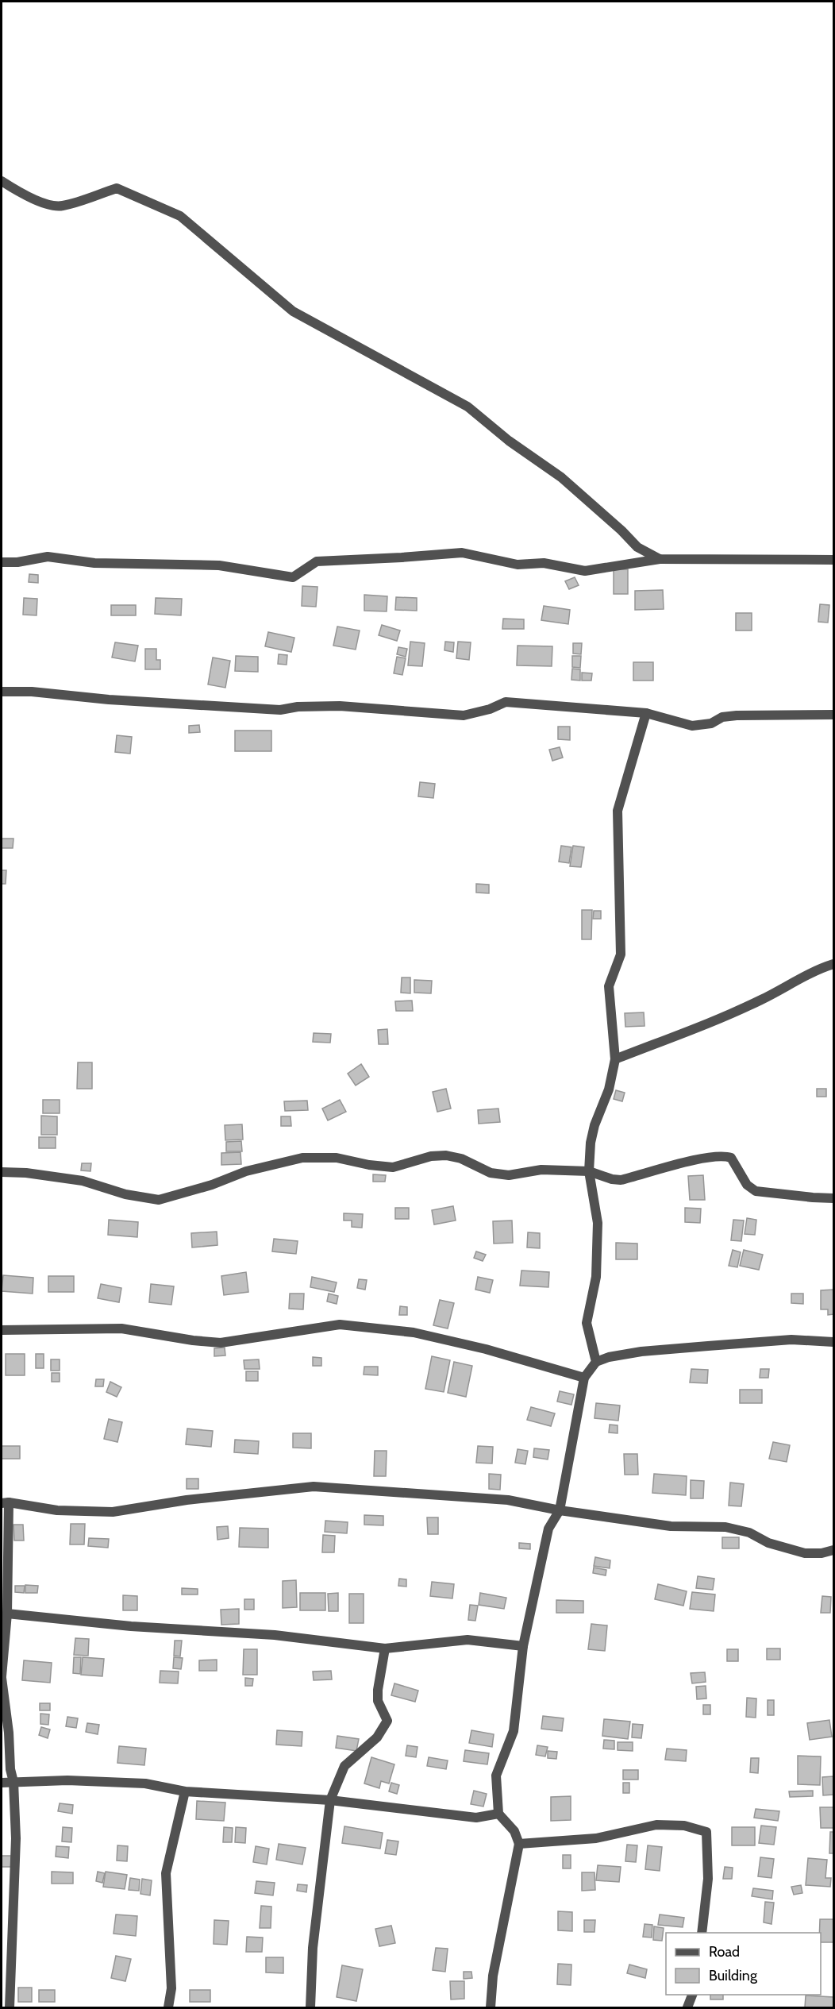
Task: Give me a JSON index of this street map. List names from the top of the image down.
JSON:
{
  "legend": ["Road", "Building"]
}
